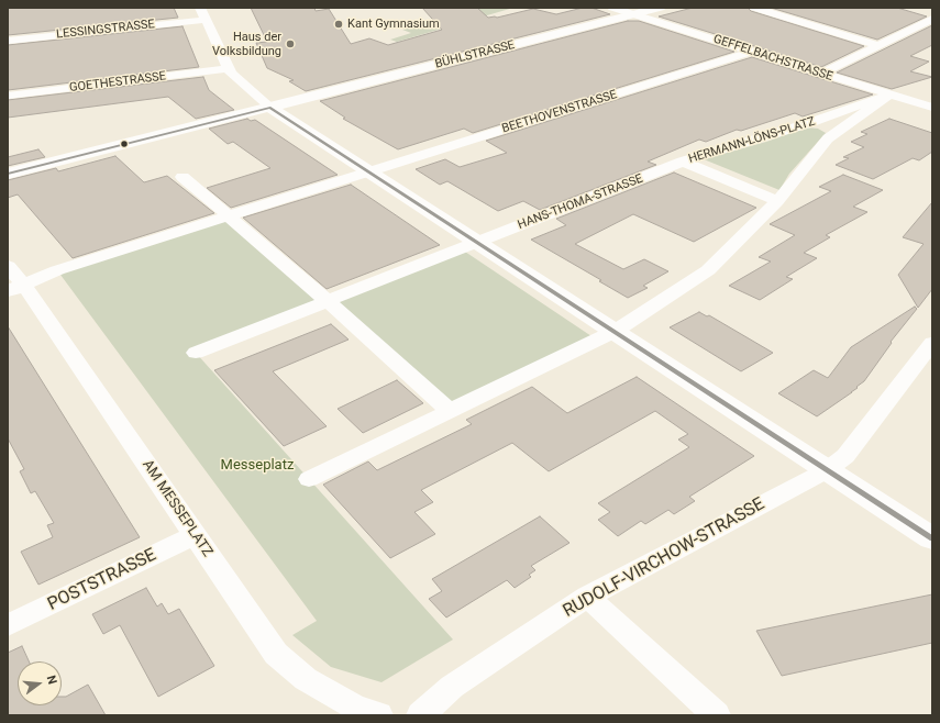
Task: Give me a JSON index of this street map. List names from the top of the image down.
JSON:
{
  "streets": {
    "street": [
      "LESSINGSTRASSE",
      "BÜHLSTRASSE",
      "GEFFELBACHSTRASSE",
      "GOETHESTRASSE",
      "BEETHOVENSTRASSE",
      "HERMANN-LÖNS-PLATZ",
      "HANS-THOMA-STRASSE",
      "AM MESSEPLATZ",
      "RUDOLF-VIRCHOW-STRASSE",
      "POSTSTRASSE"
    ]
  },
  "crossings": [
    ["BÜHLSTRASSE", "GEFFELBACHSTRASSE"],
    ["GEFFELBACHSTRASSE", "BEETHOVENSTRASSE"],
    ["GEFFELBACHSTRASSE", "HERMANN-LÖNS-PLATZ"],
    ["BEETHOVENSTRASSE", "AM MESSEPLATZ"],
    ["HERMANN-LÖNS-PLATZ", "HANS-THOMA-STRASSE"],
    ["AM MESSEPLATZ", "POSTSTRASSE"]
  ],
  "parks": ["Messeplatz"],
  "places": ["Kant Gymnasium", "Haus der Volksbildung"],
  "north": "right"
}
